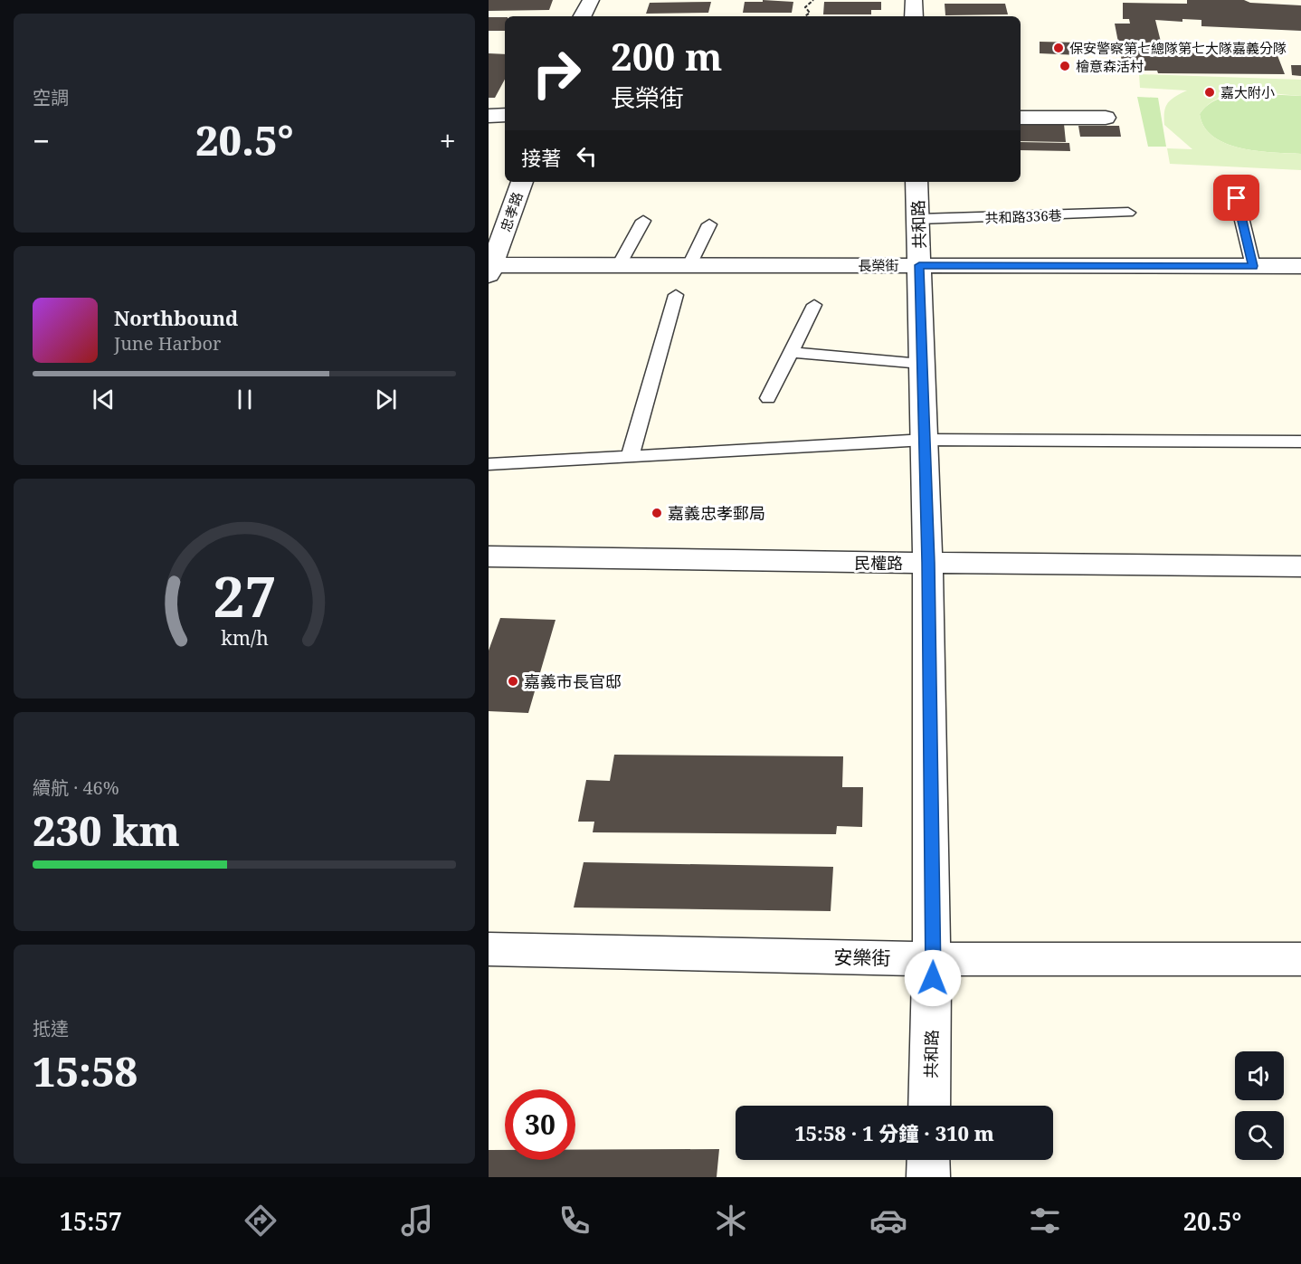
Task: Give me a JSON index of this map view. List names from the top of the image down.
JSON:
{
  "streets": {
    "street": [
      "忠孝路",
      "共和路",
      "長榮街",
      "民權路",
      "安樂街"
    ],
    "lane": ["共和路336巷"]
  },
  "crossings": [
    ["忠孝路", "長榮街"],
    ["共和路336巷", "共和路"],
    ["共和路", "長榮街"],
    ["共和路", "民權路"],
    ["共和路", "安樂街"]
  ],
  "places": [
    "保安警察第七總隊第七大隊嘉義分隊",
    "檜意森活村",
    "嘉大附小",
    "嘉義忠孝郵局",
    "嘉義市長官邸"
  ],
  "page": {
    "tile": [
      "空調",
      ["續航 · 46%", "230 km"],
      ["抵達", "15:58"]
    ],
    "turn": ["200 m", "長榮街"],
    "heat": ["−", "20.5°", "+"],
    "then": "接著",
    "song": ["Northbound", "June Harbor"],
    "limit": "30",
    "trip": "15:58 · 1 分鐘 · 310 m",
    "tabs": ["15:57", "20.5°"],
    "gauge": ["27", "km/h"]
  }
}
